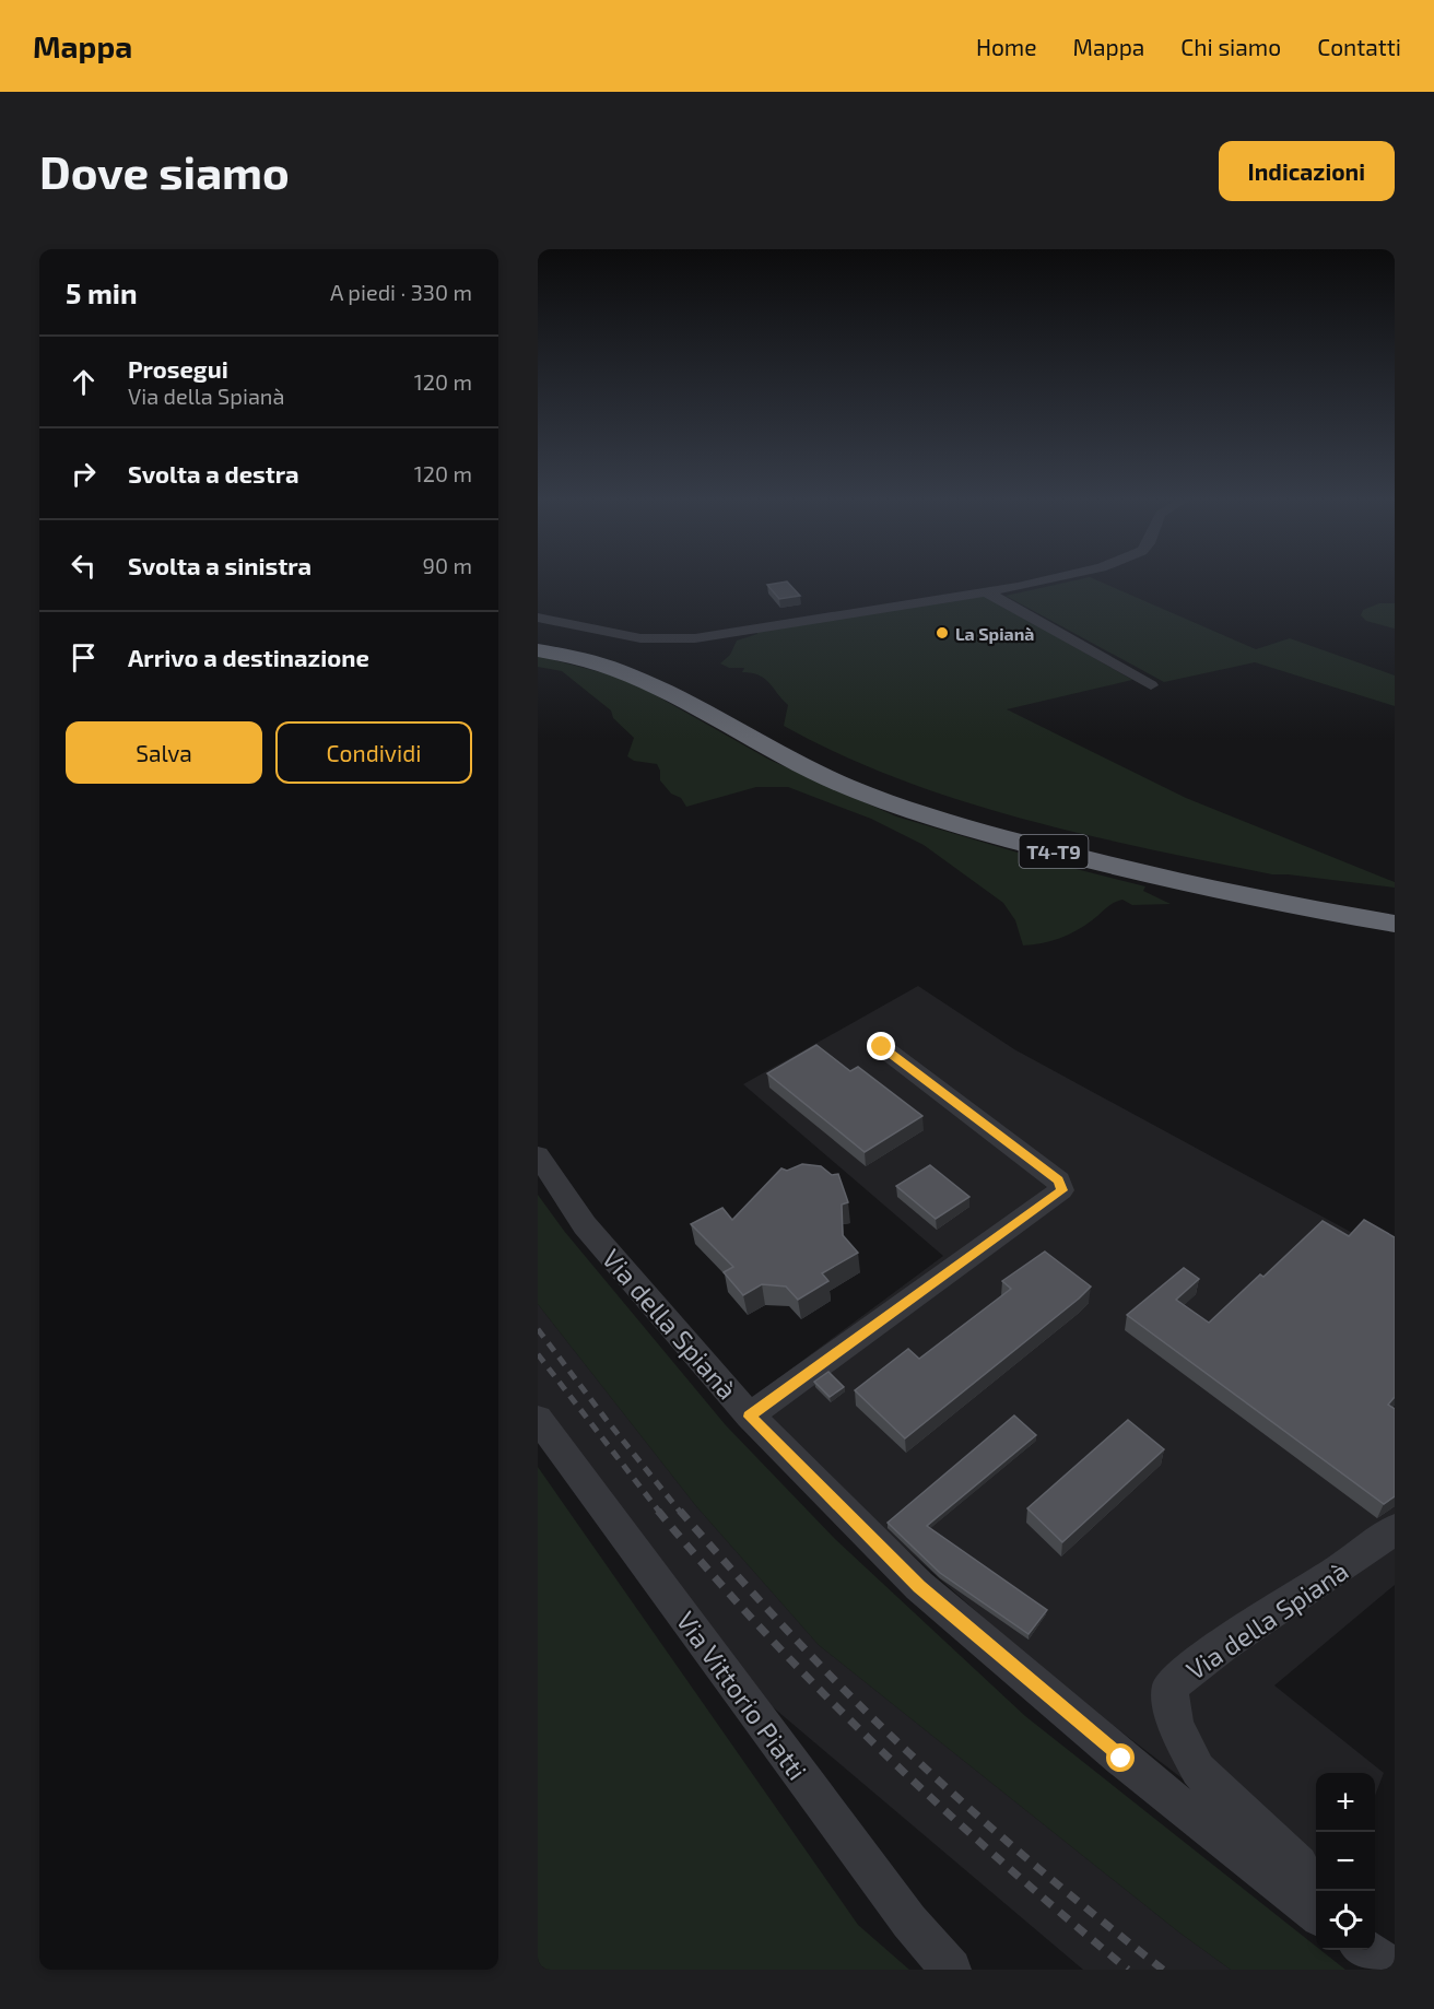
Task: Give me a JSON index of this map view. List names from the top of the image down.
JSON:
{
  "streets": {
    "highway": ["T4-T9"],
    "street": ["Via della Spianà", "Via Vittorio Piatti"]
  },
  "places": ["La Spianà"],
  "page": {
    "header": "Mappa",
    "nav": [
      "Home",
      "Mappa",
      "Chi siamo",
      "Contatti"
    ],
    "buttons": [
      "Indicazioni",
      ["Salva", "Condividi"]
    ],
    "title": "Dove siamo",
    "heading": ["5 min", "A piedi · 330 m"],
    "list": [
      ["Prosegui", "Via della Spianà", "120 m"],
      ["Svolta a destra", "120 m"],
      ["Svolta a sinistra", "90 m"],
      "Arrivo a destinazione"
    ],
    "map_buttons": ["+", "−"]
  }
}
